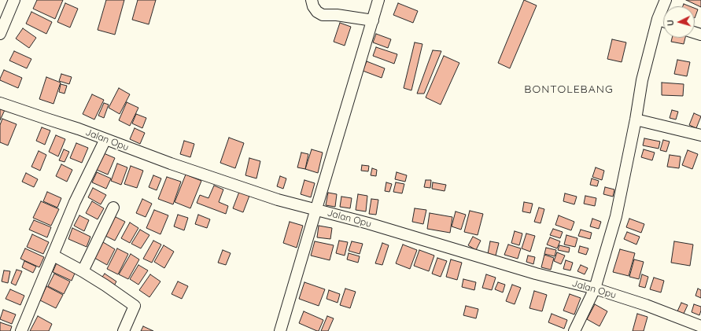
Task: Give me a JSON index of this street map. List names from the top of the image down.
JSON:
{
  "streets": {
    "street": ["Jalan Opu"]
  },
  "districts": ["BONTOLEBANG"],
  "north": "left"
}
